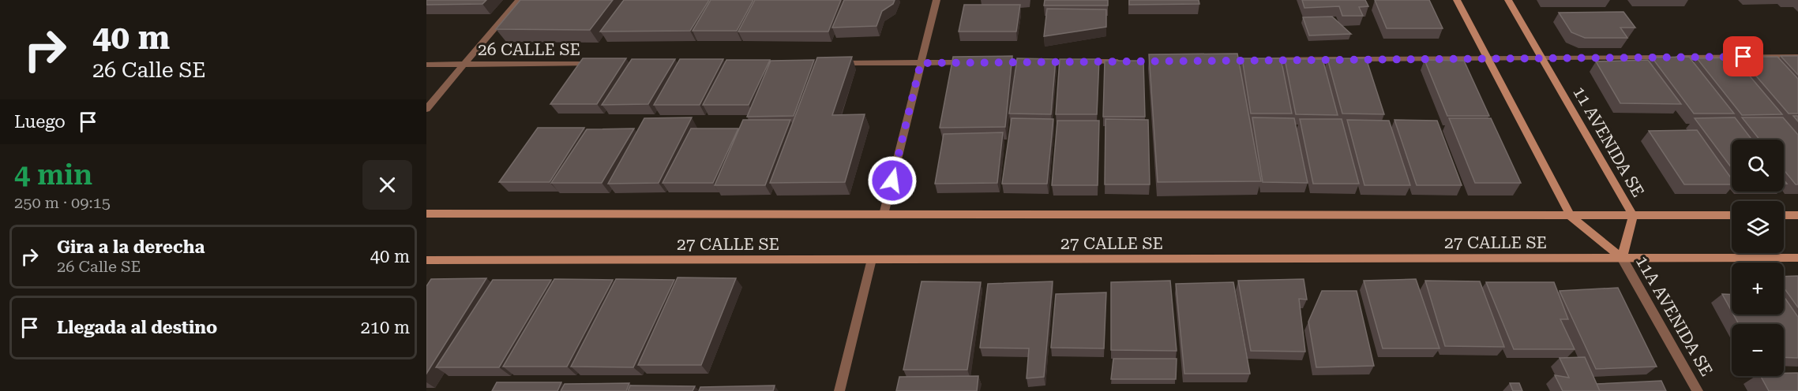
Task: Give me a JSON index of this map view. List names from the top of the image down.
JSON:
{
  "streets": {
    "main road": ["11 AVENIDA SE", "27 CALLE SE"],
    "street": ["26 CALLE SE", "11A AVENIDA SE"]
  },
  "crossings": [
    ["11 AVENIDA SE", "27 CALLE SE"],
    ["11 AVENIDA SE", "11A AVENIDA SE"],
    ["27 CALLE SE", "11A AVENIDA SE"]
  ],
  "page": {
    "turn": ["40 m", "26 Calle SE"],
    "then": "Luego",
    "map_buttons": ["+", "−"],
    "heading": ["4 min", "250 m · 09:15"],
    "list": [
      {
        "name": "Gira a la derecha",
        "note": "26 Calle SE",
        "value": "40 m"
      },
      {
        "name": "Llegada al destino",
        "value": "210 m"
      }
    ]
  }
}
